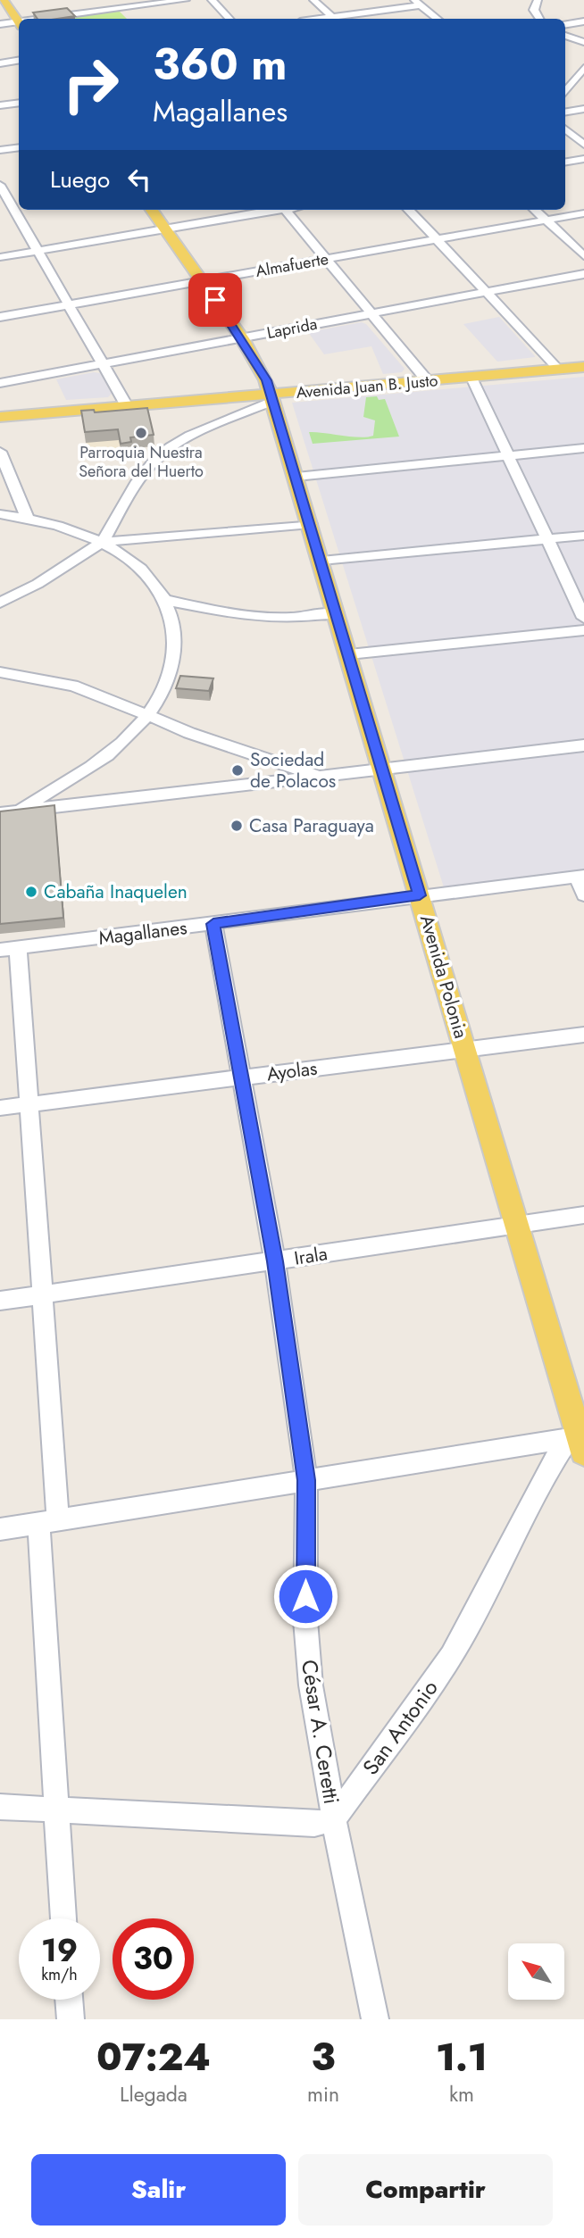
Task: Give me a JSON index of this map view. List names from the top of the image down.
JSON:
{
  "streets": {
    "main road": ["Avenida Juan B. Justo", "Avenida Polonia"],
    "street": [
      "Almafuerte",
      "Laprida",
      "Magallanes",
      "Ayolas",
      "Irala",
      "San Antonio",
      "César A. Ceretti"
    ]
  },
  "crossings": [
    ["Almafuerte", "Avenida Polonia"],
    ["Laprida", "Avenida Polonia"],
    ["Avenida Juan B. Justo", "Avenida Polonia"],
    ["Magallanes", "Avenida Polonia"],
    ["Magallanes", "César A. Ceretti"],
    ["Avenida Polonia", "Ayolas"],
    ["Avenida Polonia", "Irala"],
    ["Avenida Polonia", "San Antonio"],
    ["Ayolas", "César A. Ceretti"],
    ["Irala", "César A. Ceretti"],
    ["San Antonio", "César A. Ceretti"]
  ],
  "places": [
    "Parroquia Nuestra Señora del Huerto",
    "Sociedad de Polacos",
    "Casa Paraguaya",
    "Cabaña Inaquelen"
  ],
  "north": "top left",
  "page": {
    "turn": ["360 m", "Magallanes"],
    "then": "Luego",
    "speed": "19 km/h",
    "limit": "30",
    "eta": [
      "07:24",
      "Llegada",
      "3",
      "min",
      "1.1",
      "km"
    ],
    "buttons": ["Salir", "Compartir"]
  }
}
